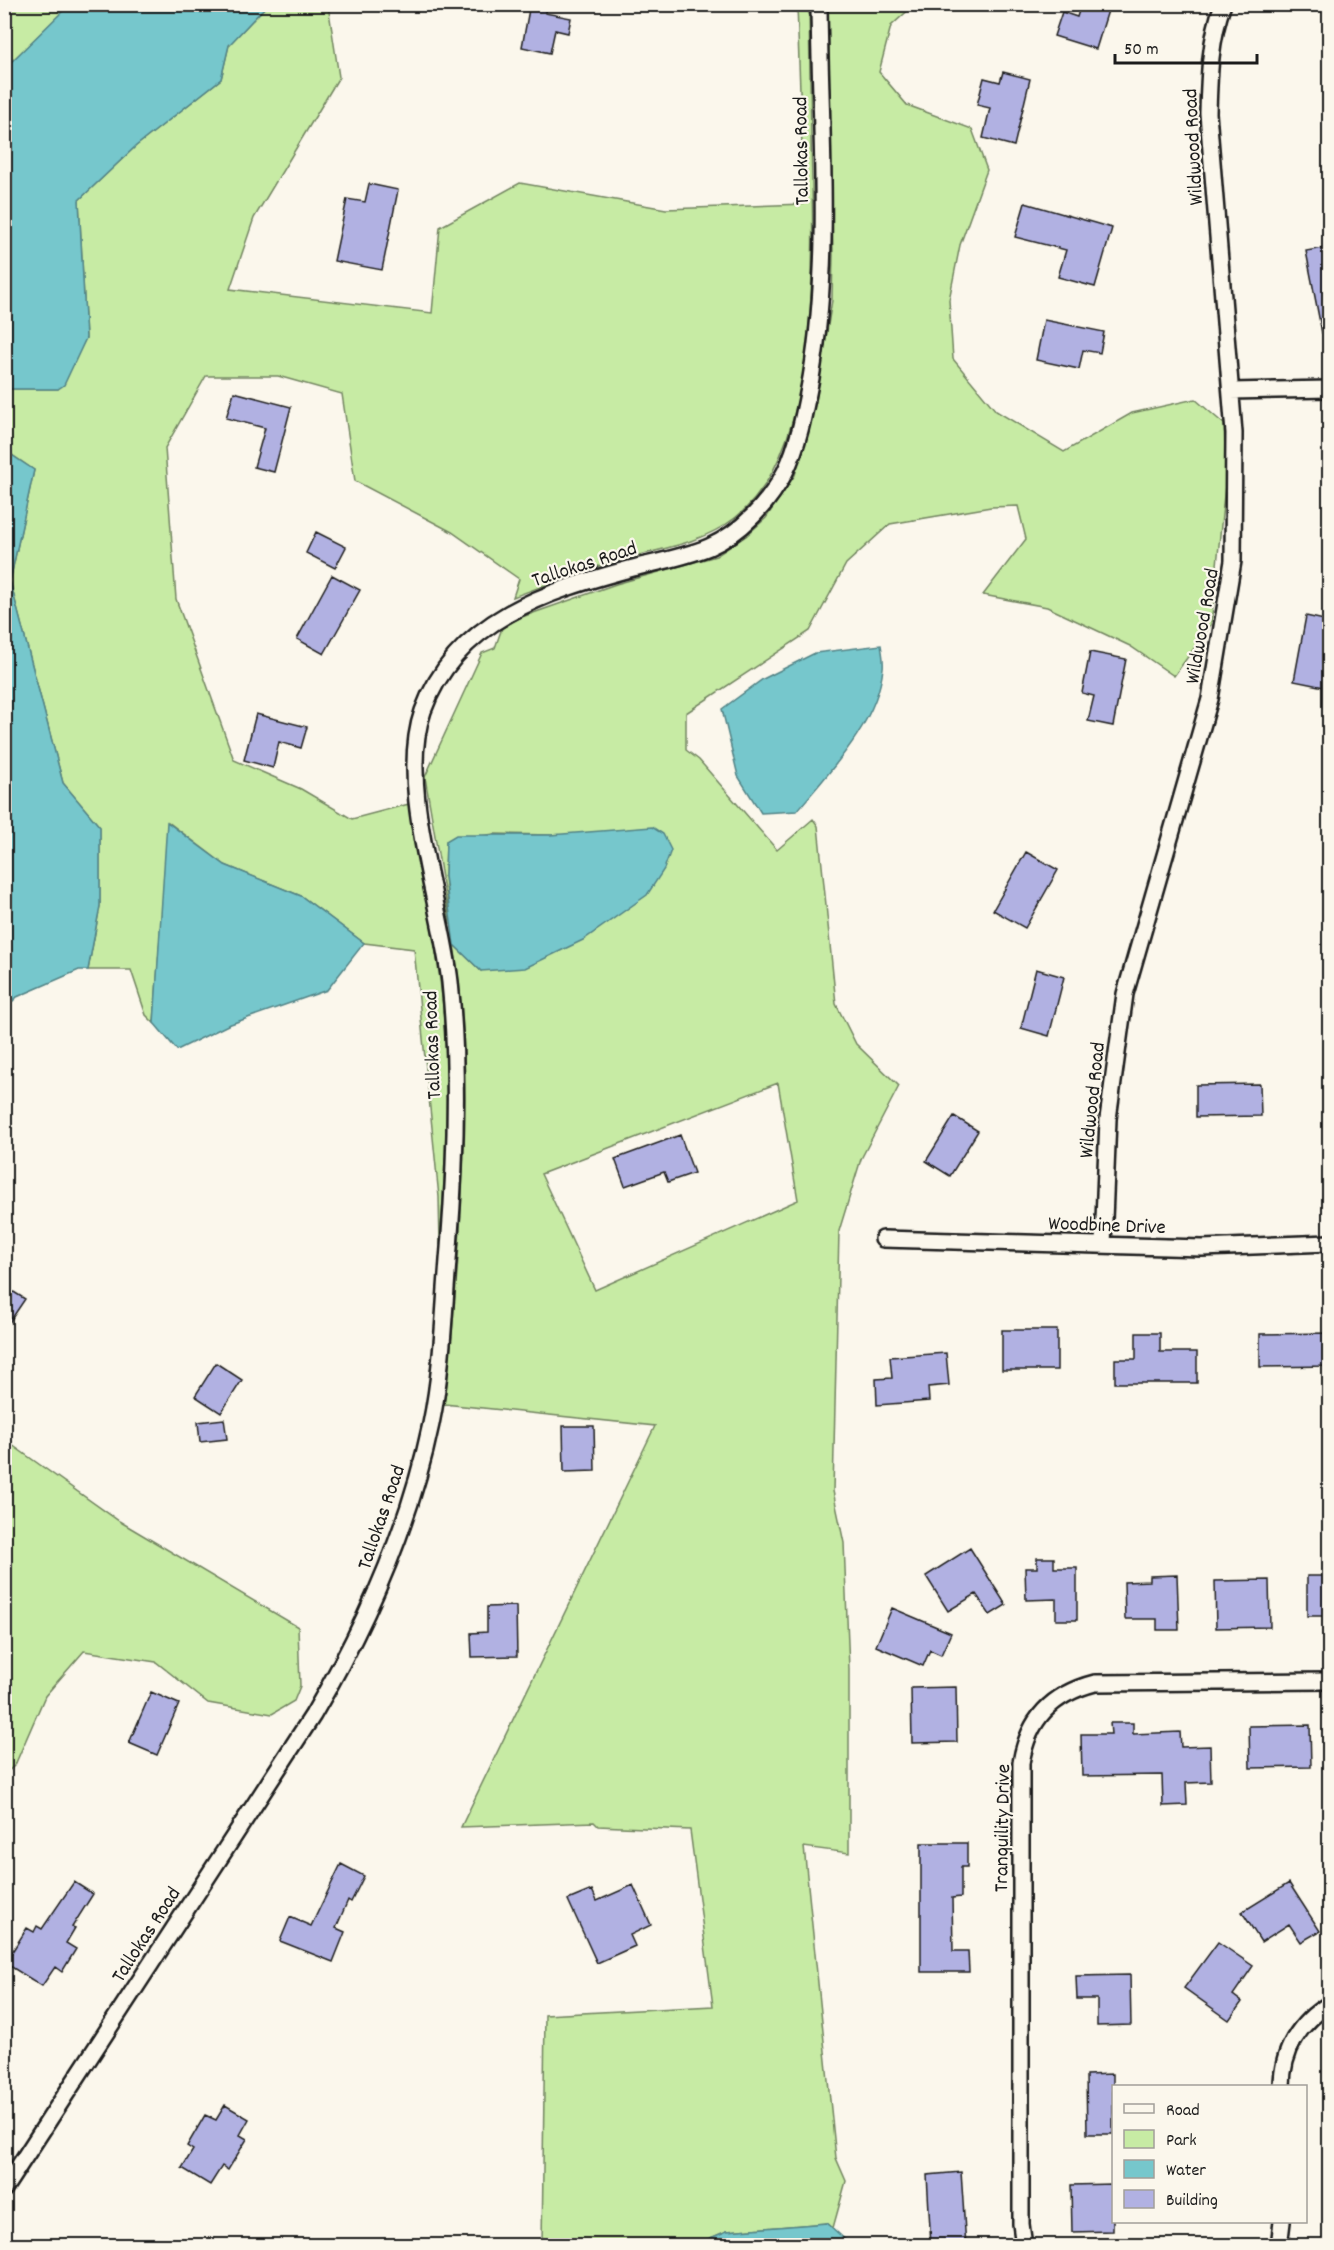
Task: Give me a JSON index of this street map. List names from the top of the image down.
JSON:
{
  "streets": {
    "street": [
      "Wildwood Road",
      "Tallokas Road",
      "Woodbine Drive",
      "Tranquility Drive"
    ]
  },
  "crossings": [
    ["Wildwood Road", "Woodbine Drive"]
  ],
  "legend": [
    "Road",
    "Park",
    "Water",
    "Building"
  ],
  "scale_bar": "50 m"
}
